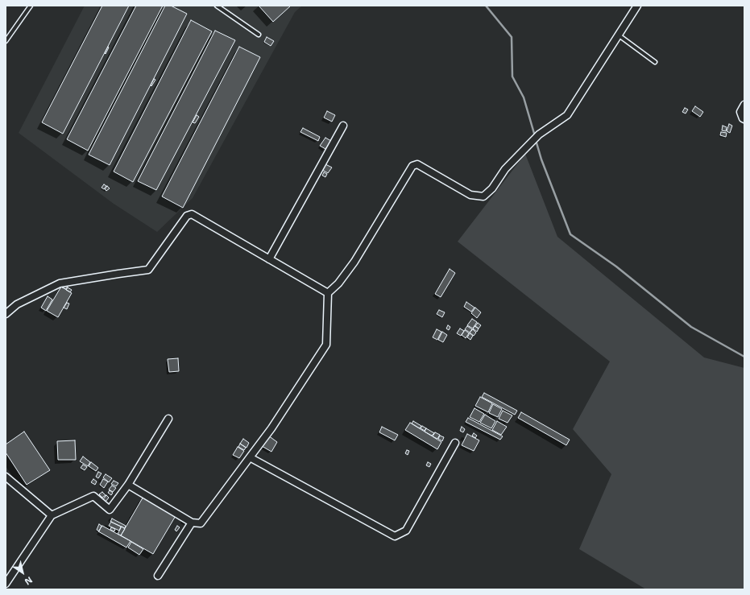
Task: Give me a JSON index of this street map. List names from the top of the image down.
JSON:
{
  "north": "bottom right"
}
